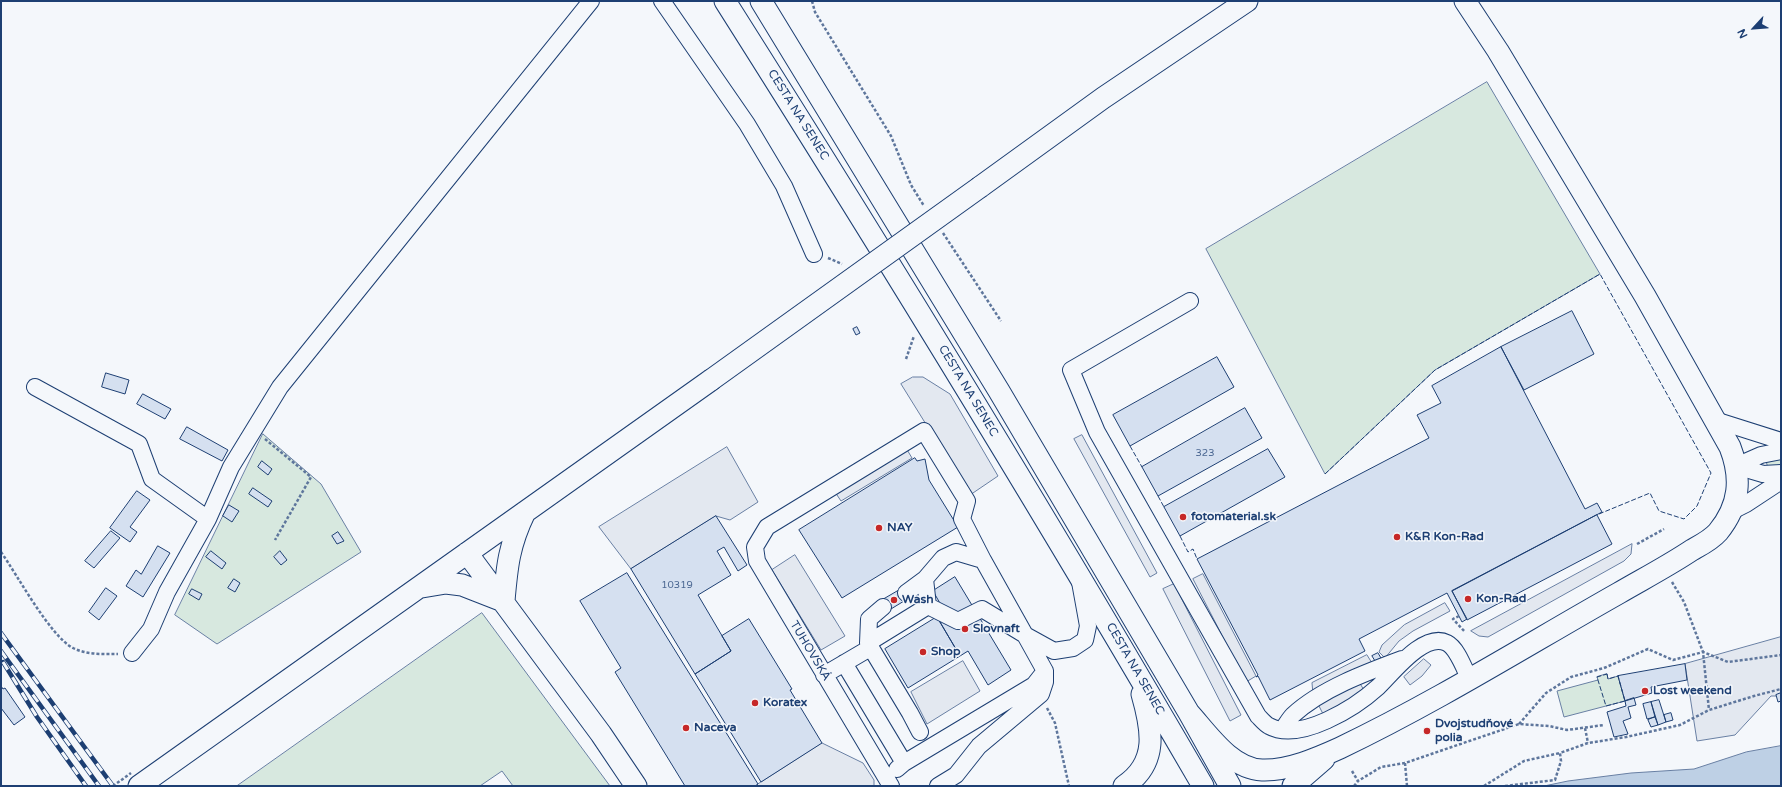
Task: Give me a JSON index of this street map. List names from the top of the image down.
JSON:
{
  "streets": {
    "main road": ["CESTA NA SENEC"],
    "lane": ["TUHOVSKÁ"]
  },
  "places": [
    "fotomaterial.sk",
    "NAY",
    "K&R Kon-Rad",
    "Kon-Rad",
    "Wash",
    "Slovnaft",
    "Shop",
    "Lost weekend",
    "Koratex",
    "Naceva",
    "Dvojstudňové polia"
  ],
  "house_numbers": ["323", "10319"],
  "north": "bottom left"
}
